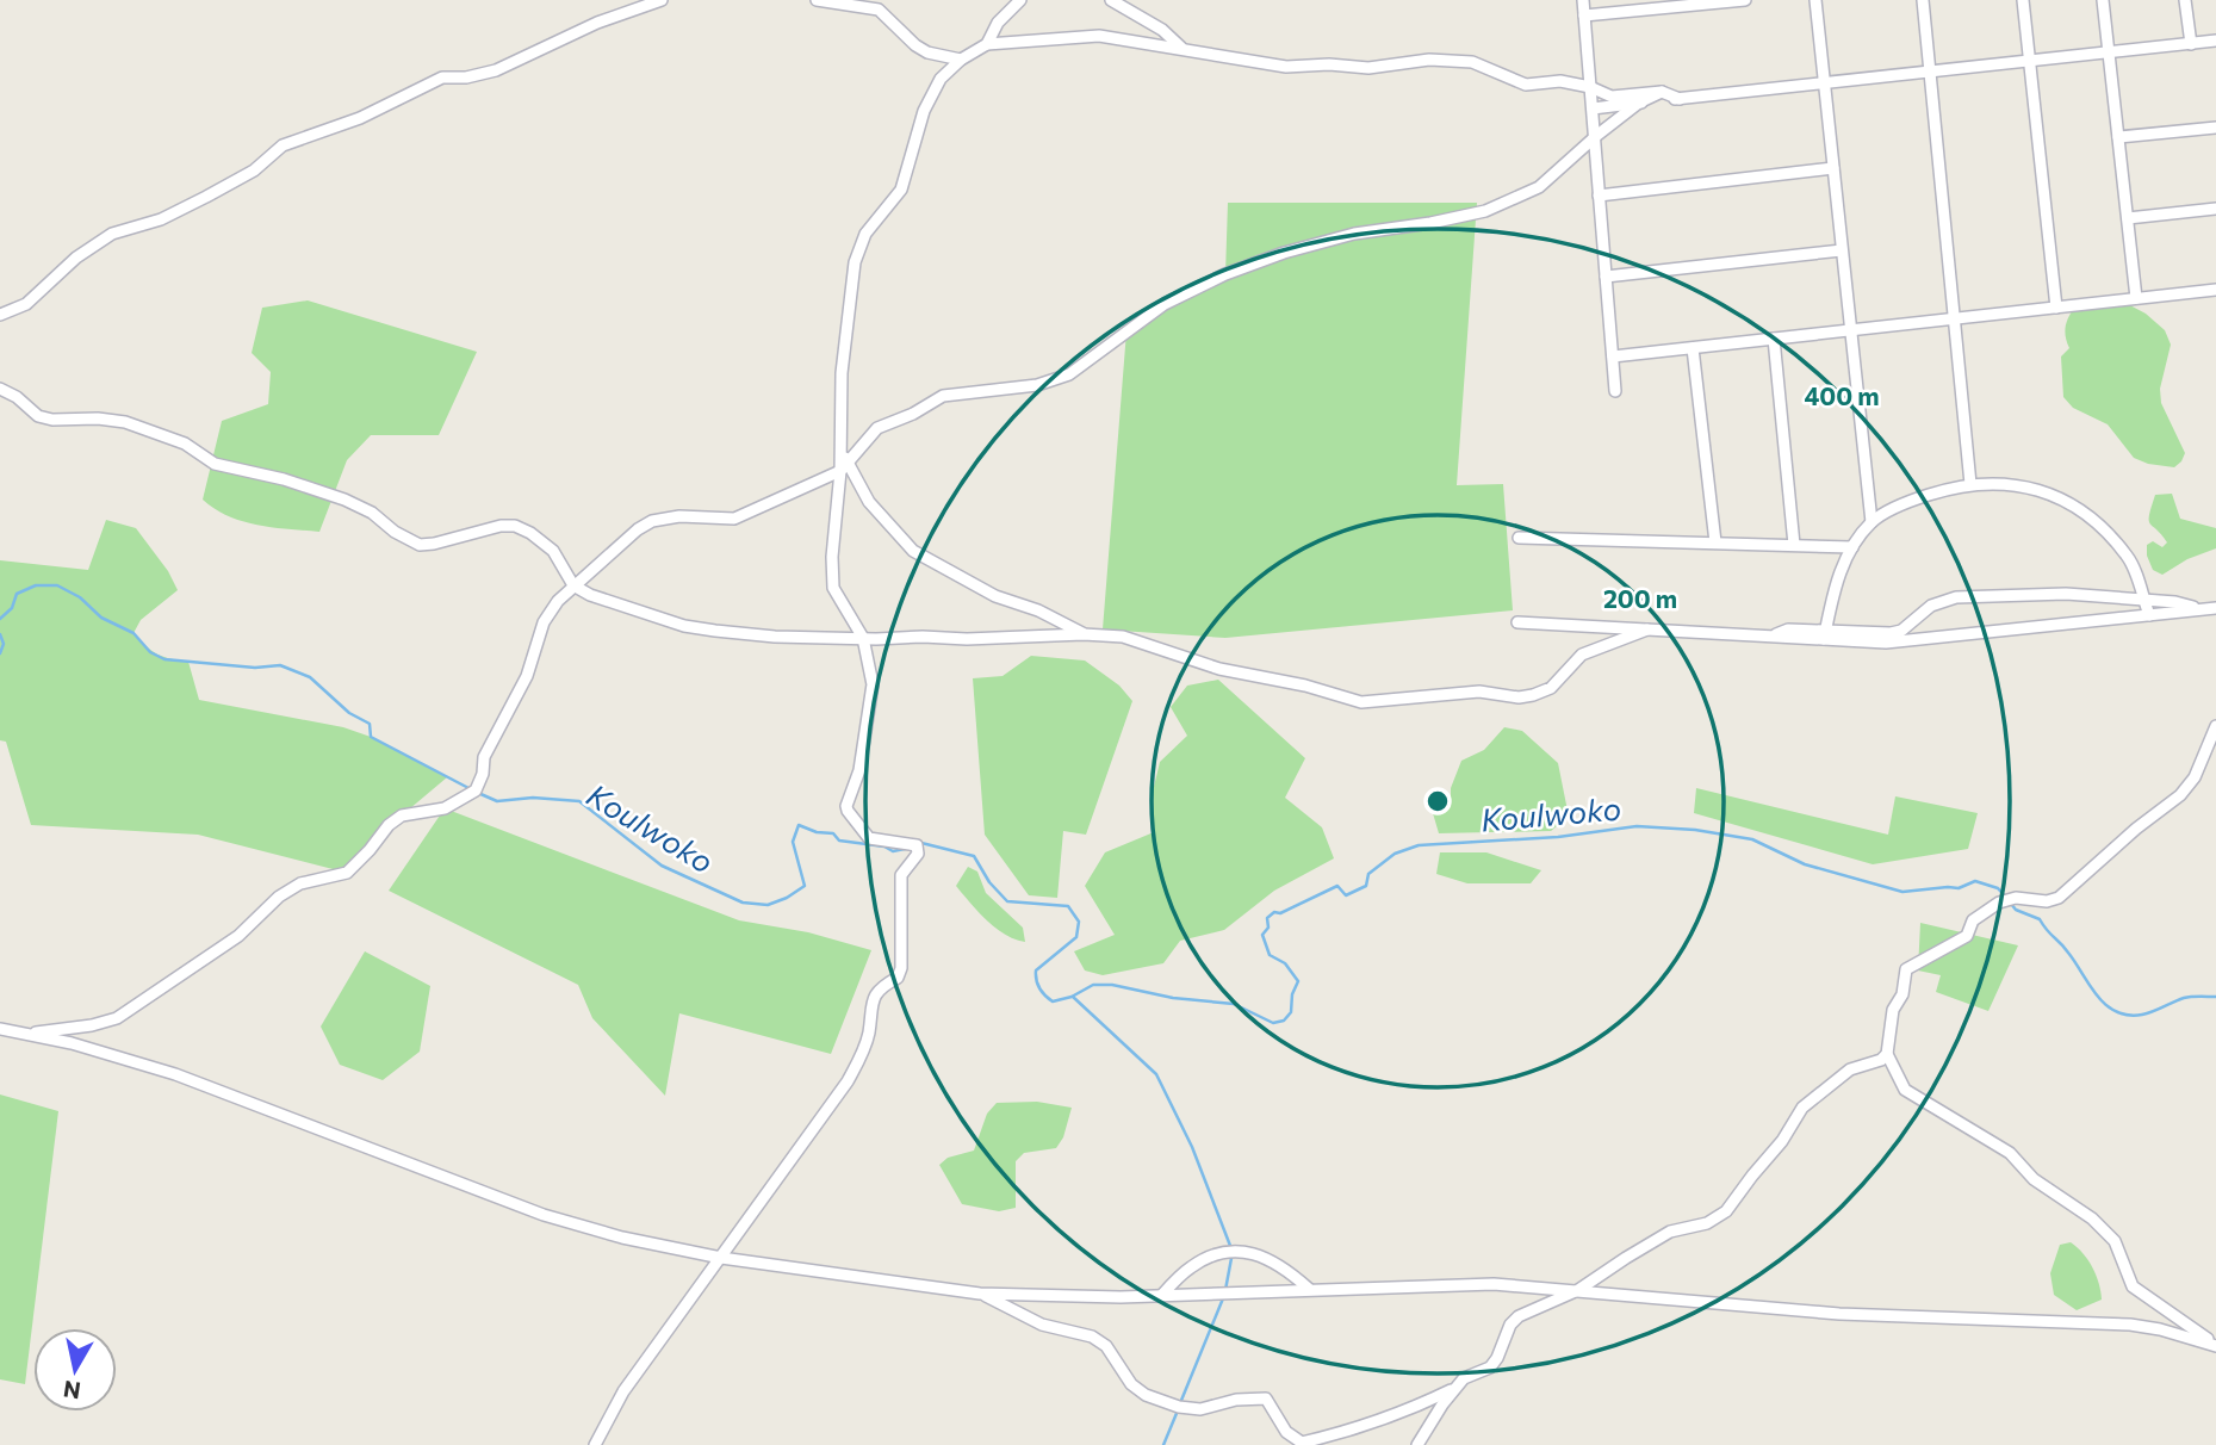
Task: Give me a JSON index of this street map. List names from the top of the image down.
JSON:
{
  "water": ["Koulwoko"],
  "north": "bottom",
  "rings": ["400 m", "200 m"]
}
